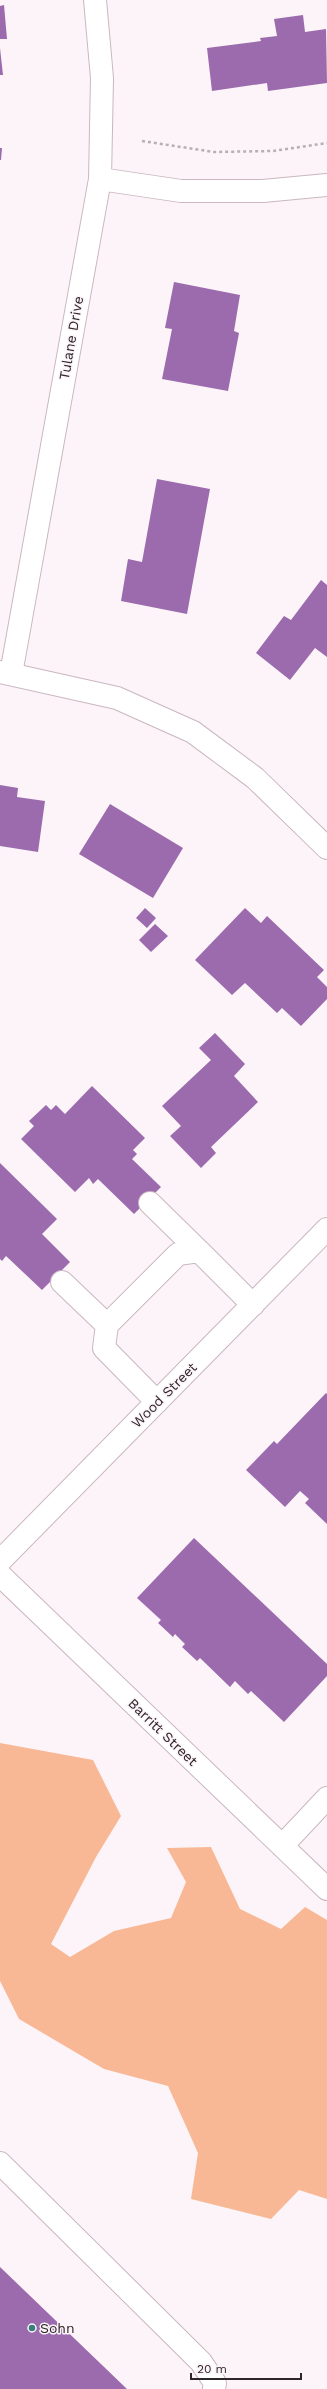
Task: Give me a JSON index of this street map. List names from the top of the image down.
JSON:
{
  "streets": {
    "street": ["Tulane Drive", "Wood Street", "Barritt Street"]
  },
  "places": ["Sohn"],
  "scale_bar": "20 m"
}
